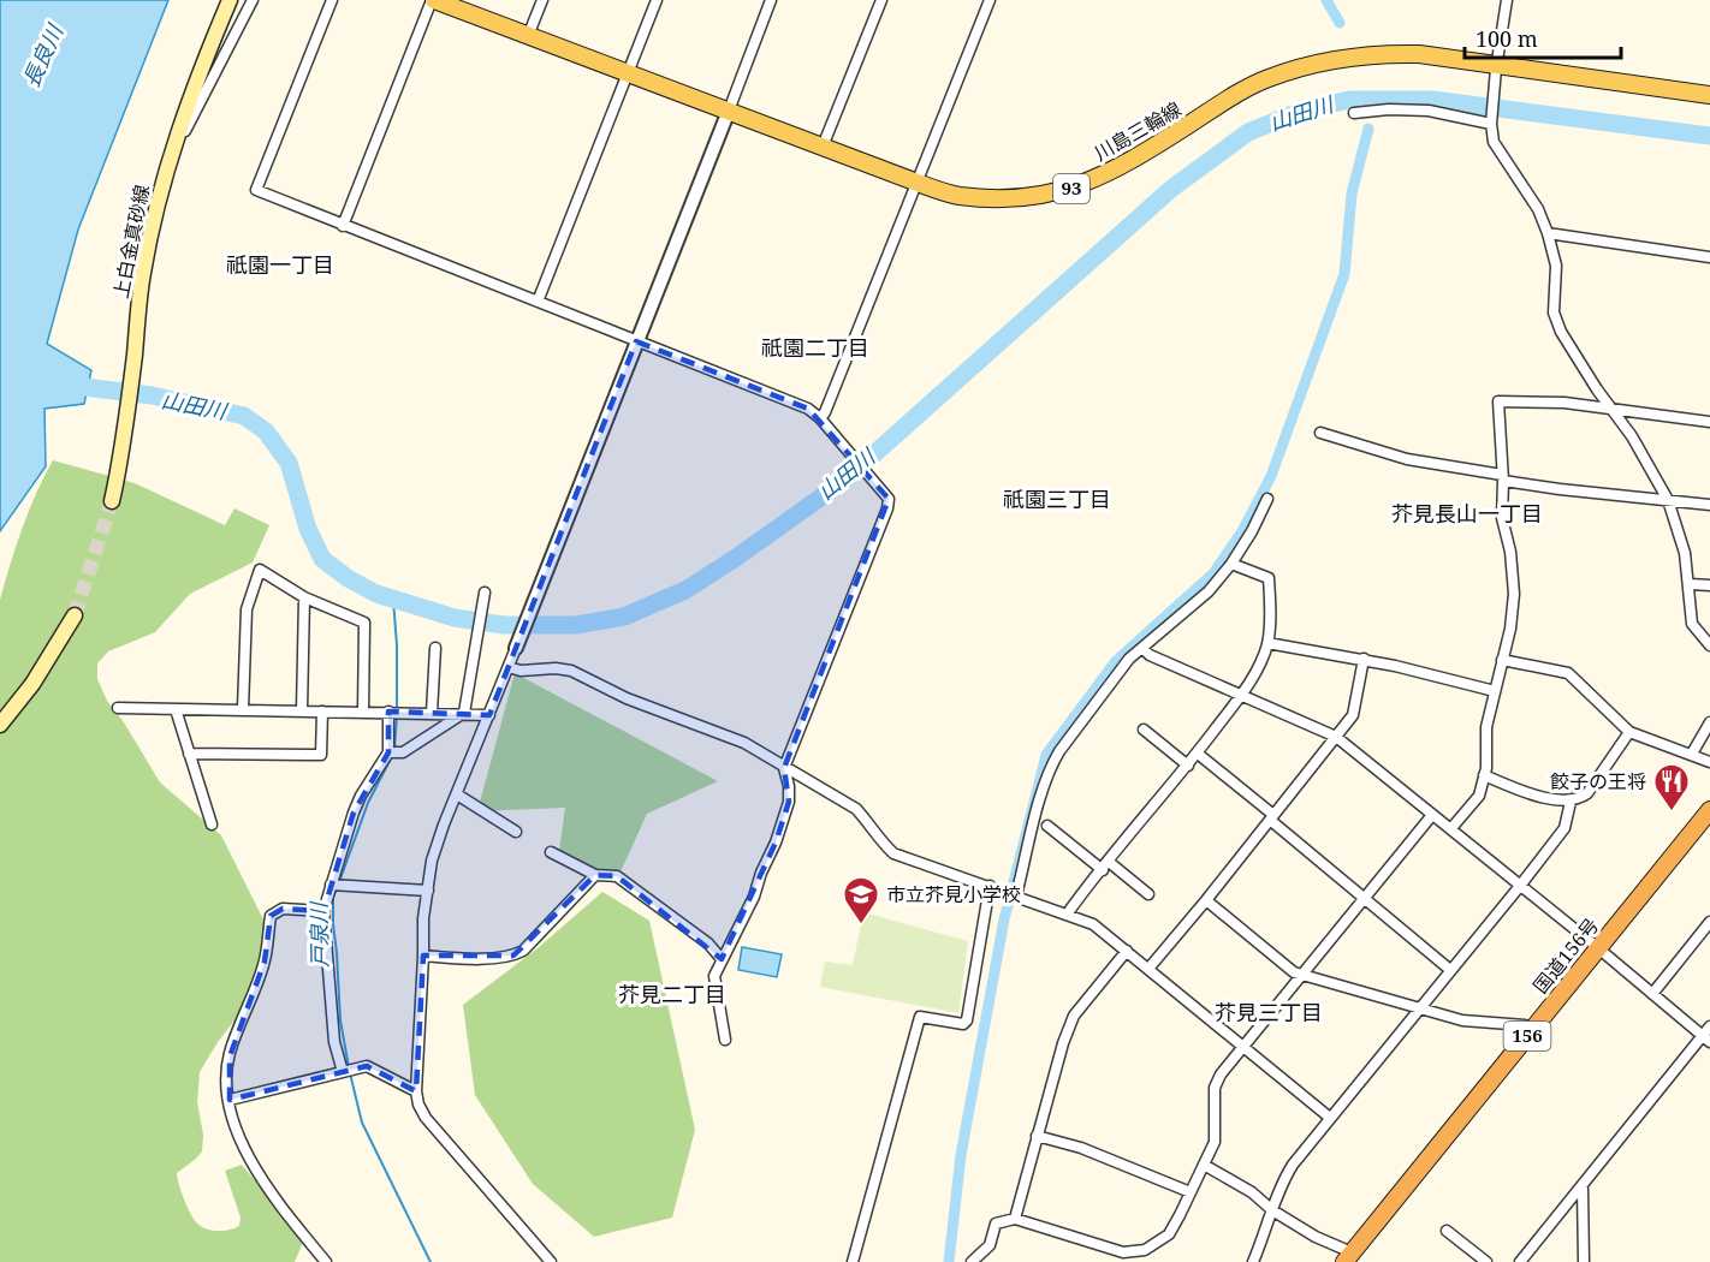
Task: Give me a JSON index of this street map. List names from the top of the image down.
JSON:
{
  "streets": {
    "highway": ["国道156号", "156"],
    "main road": ["川島三輪線", "93", "上白金真砂線"]
  },
  "districts": [
    "祇園一丁目",
    "祇園二丁目",
    "祇園三丁目",
    "芥見長山一丁目",
    "芥見二丁目",
    "芥見三丁目"
  ],
  "water": ["長良川", "山田川", "戸泉川"],
  "places": {
    "restaurant": ["餃子の王将"],
    "school or university": ["市立芥見小学校"]
  },
  "scale_bar": "100 m"
}
